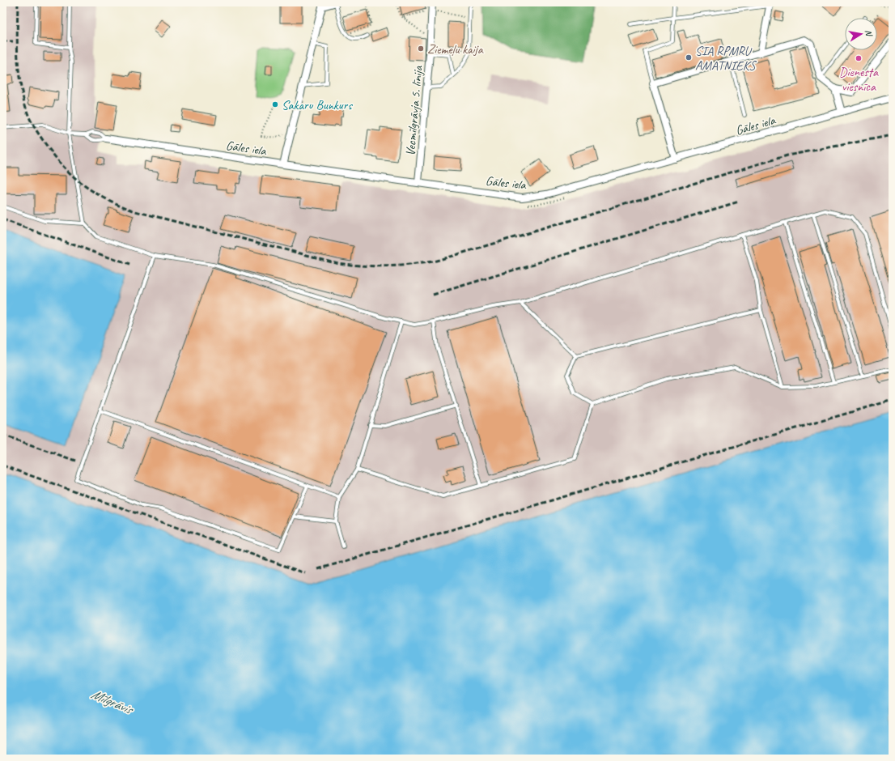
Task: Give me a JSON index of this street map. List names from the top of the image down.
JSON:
{
  "streets": {
    "street": ["Vecmīlgrāvja 5. līnija", "Gāles iela"]
  },
  "crossings": [
    ["Vecmīlgrāvja 5. līnija", "Gāles iela"]
  ],
  "water": ["Mīlgrāvis"],
  "places": [
    "Ziemeļu kaija",
    "SIA RPMRU AMATNIEKS",
    "Dienesta viesnīca",
    "Sakaru Bunkurs"
  ],
  "north": "right"
}
